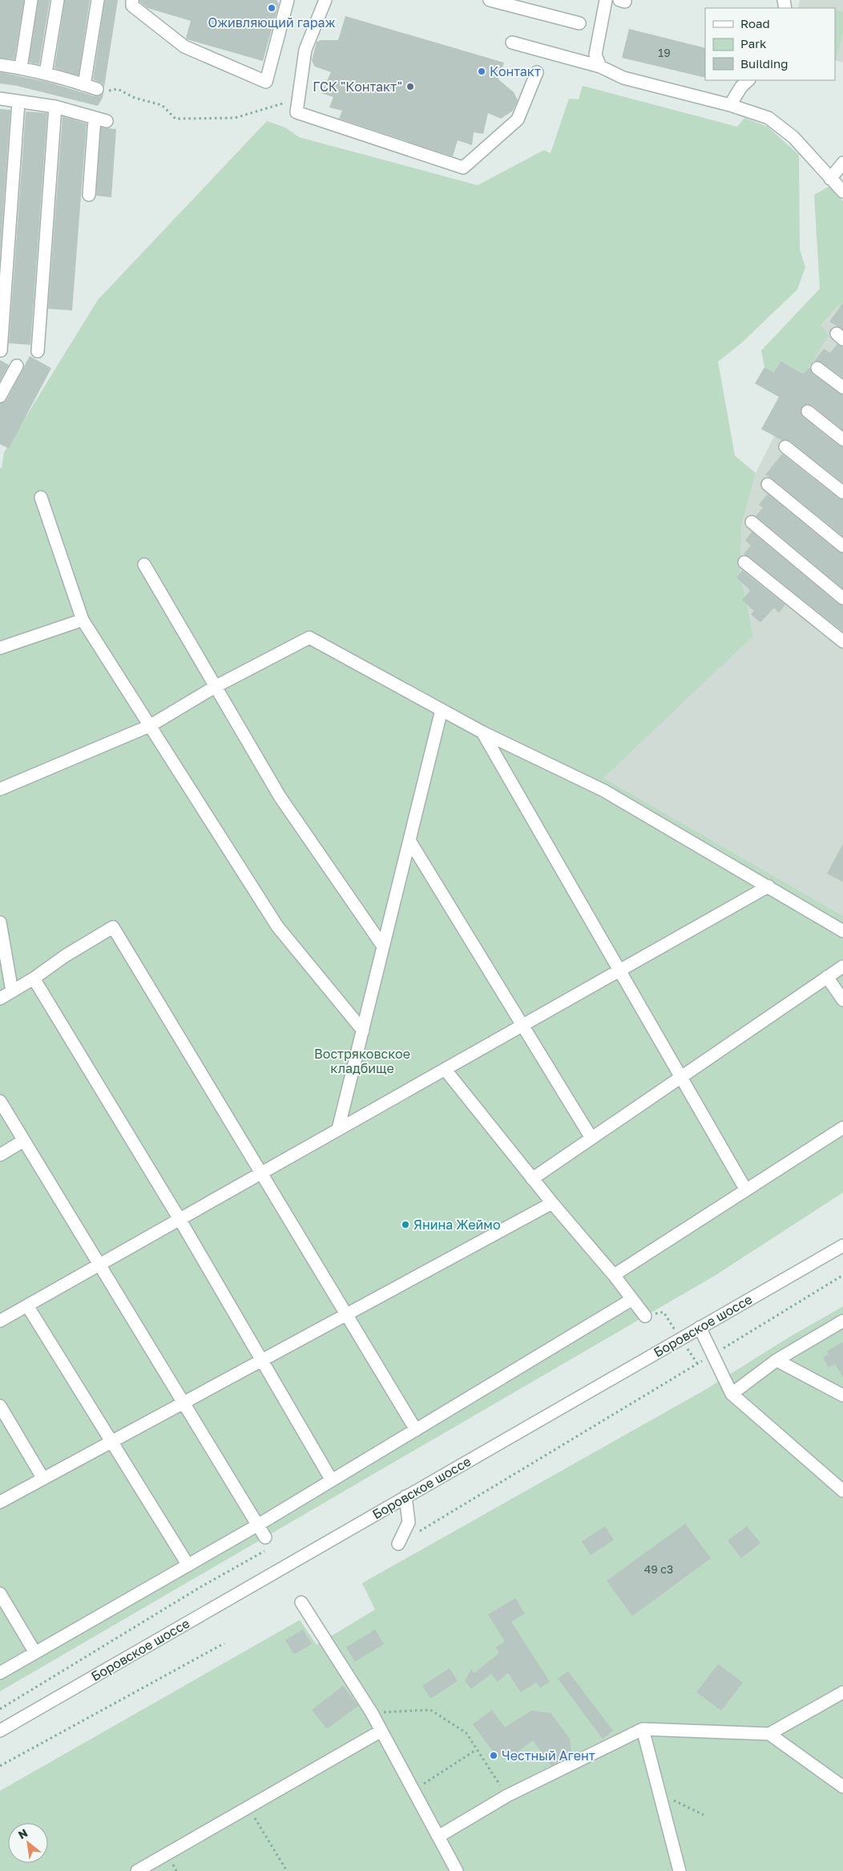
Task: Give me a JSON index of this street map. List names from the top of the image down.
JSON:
{
  "streets": {
    "street": ["Боровское шоссе"]
  },
  "parks": ["Востряковское кладбище"],
  "places": [
    "Оживляющий гараж",
    "Контакт",
    "ГСК \"Контакт\"",
    "Янина Жеймо",
    "Честный Агент"
  ],
  "house_numbers": ["19", "49 с3"],
  "legend": ["Road", "Park", "Building"],
  "north": "top left"
}
